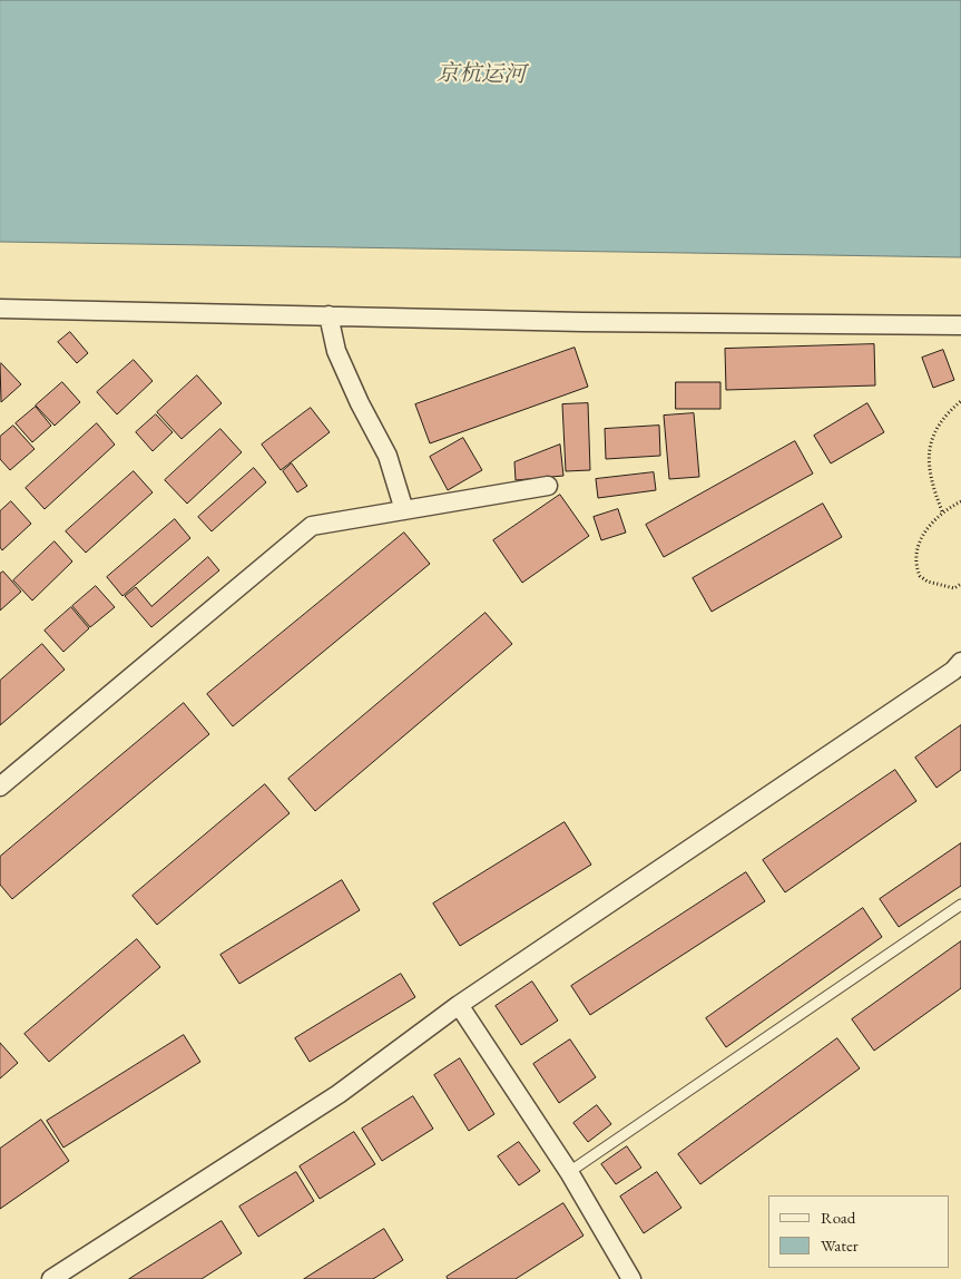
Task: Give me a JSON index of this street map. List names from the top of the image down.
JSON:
{
  "water": ["京杭运河"],
  "legend": ["Road", "Water"]
}
